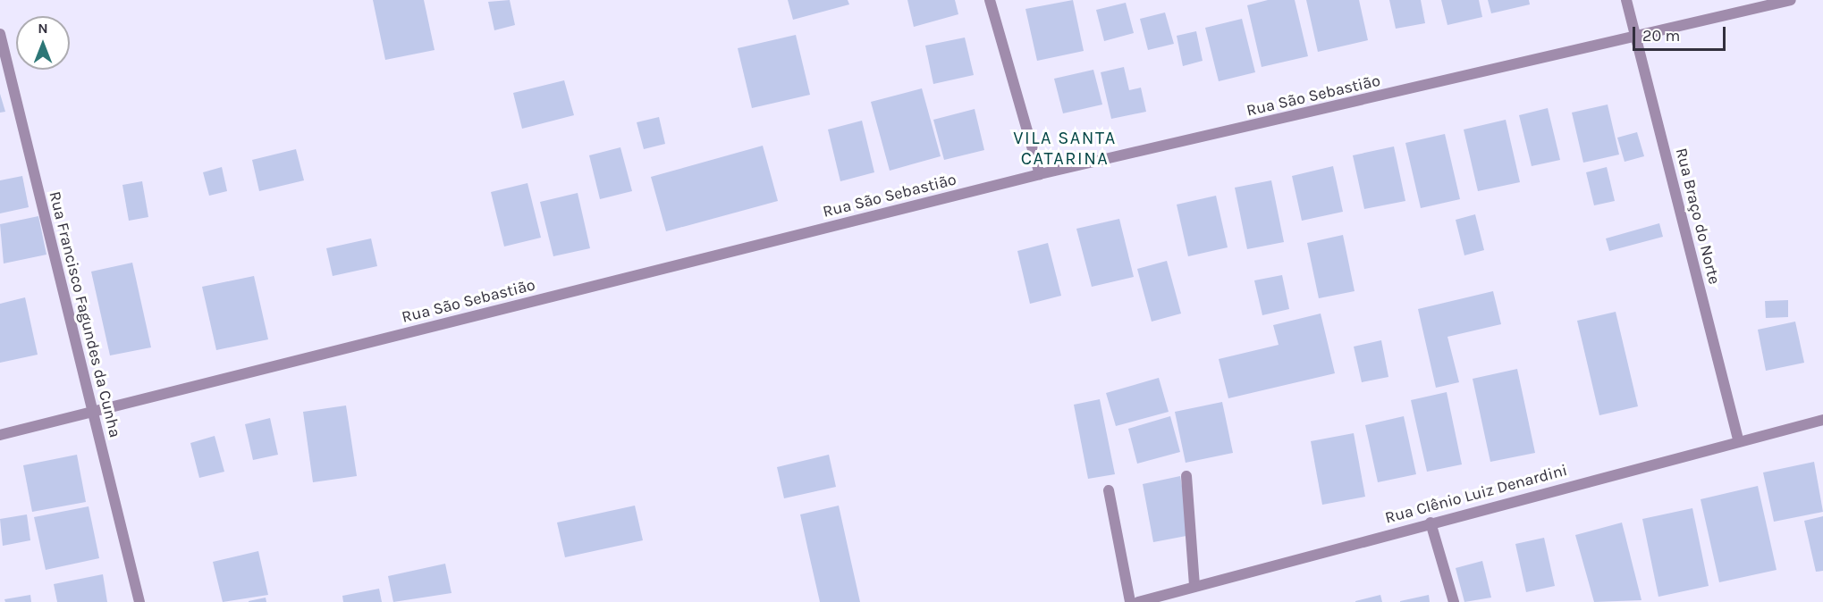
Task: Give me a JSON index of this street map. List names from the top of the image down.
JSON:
{
  "streets": {
    "street": [
      "Rua São Sebastião",
      "Rua Braço do Norte",
      "Rua Francisco Fagundes da Cunha",
      "Rua Clênio Luiz Denardini"
    ]
  },
  "crossings": [
    ["Rua São Sebastião", "Rua Braço do Norte"],
    ["Rua São Sebastião", "Rua Francisco Fagundes da Cunha"],
    ["Rua Braço do Norte", "Rua Clênio Luiz Denardini"]
  ],
  "districts": ["VILA SANTA CATARINA"],
  "scale_bar": "20 m",
  "north": "top"
}
